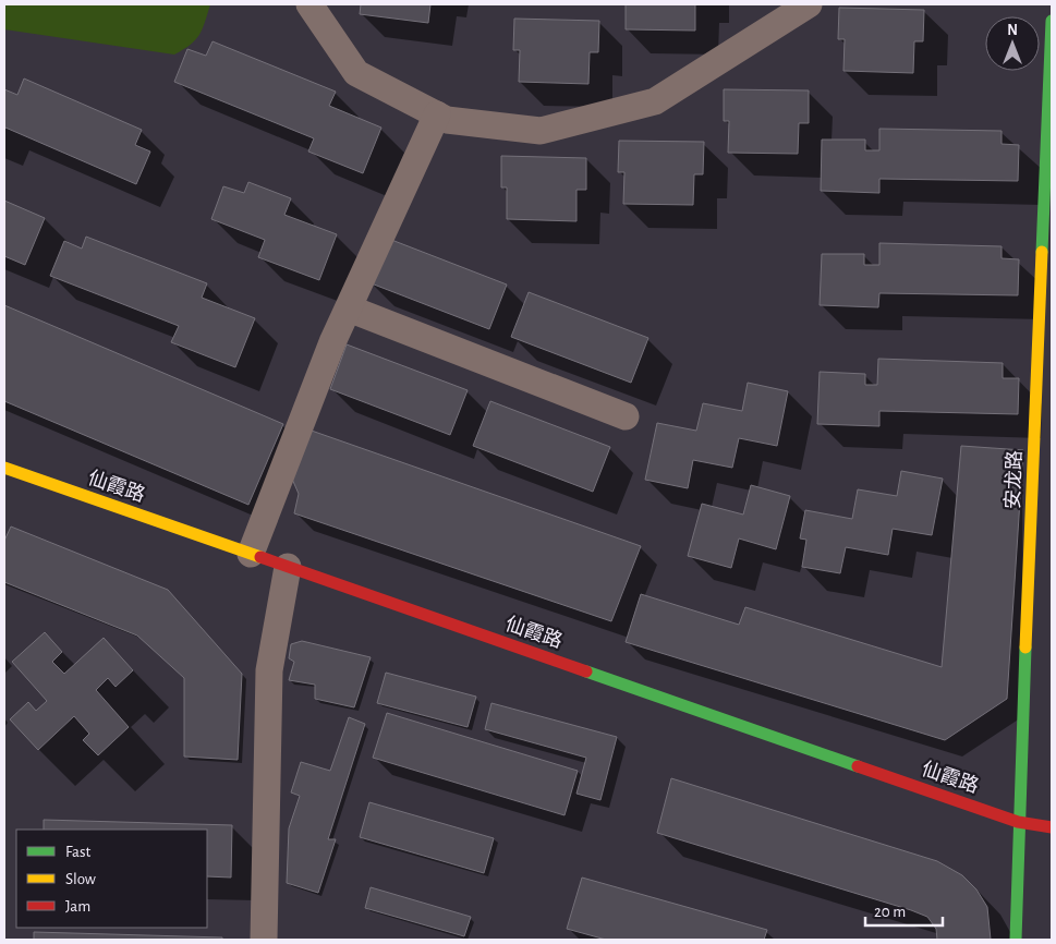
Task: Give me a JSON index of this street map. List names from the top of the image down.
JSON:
{
  "streets": {
    "main road": ["安龙路", "仙霞路"]
  },
  "crossings": [
    ["安龙路", "仙霞路"]
  ],
  "legend": ["Fast", "Slow", "Jam"],
  "scale_bar": "20 m",
  "north": "top"
}
